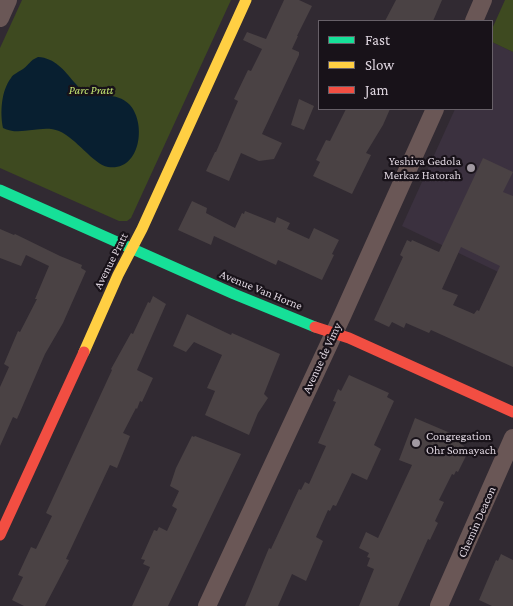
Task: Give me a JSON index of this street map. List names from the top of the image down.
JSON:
{
  "streets": {
    "street": [
      "Avenue Pratt",
      "Avenue Van Horne",
      "Avenue de Vimy",
      "Chemin Deacon"
    ]
  },
  "crossings": [
    ["Avenue Pratt", "Avenue Van Horne"],
    ["Avenue Van Horne", "Avenue de Vimy"]
  ],
  "parks": ["Parc Pratt"],
  "places": ["Yeshiva Gedola Merkaz Hatorah", "Congregation Ohr Somayach"],
  "legend": ["Fast", "Slow", "Jam"]
}
